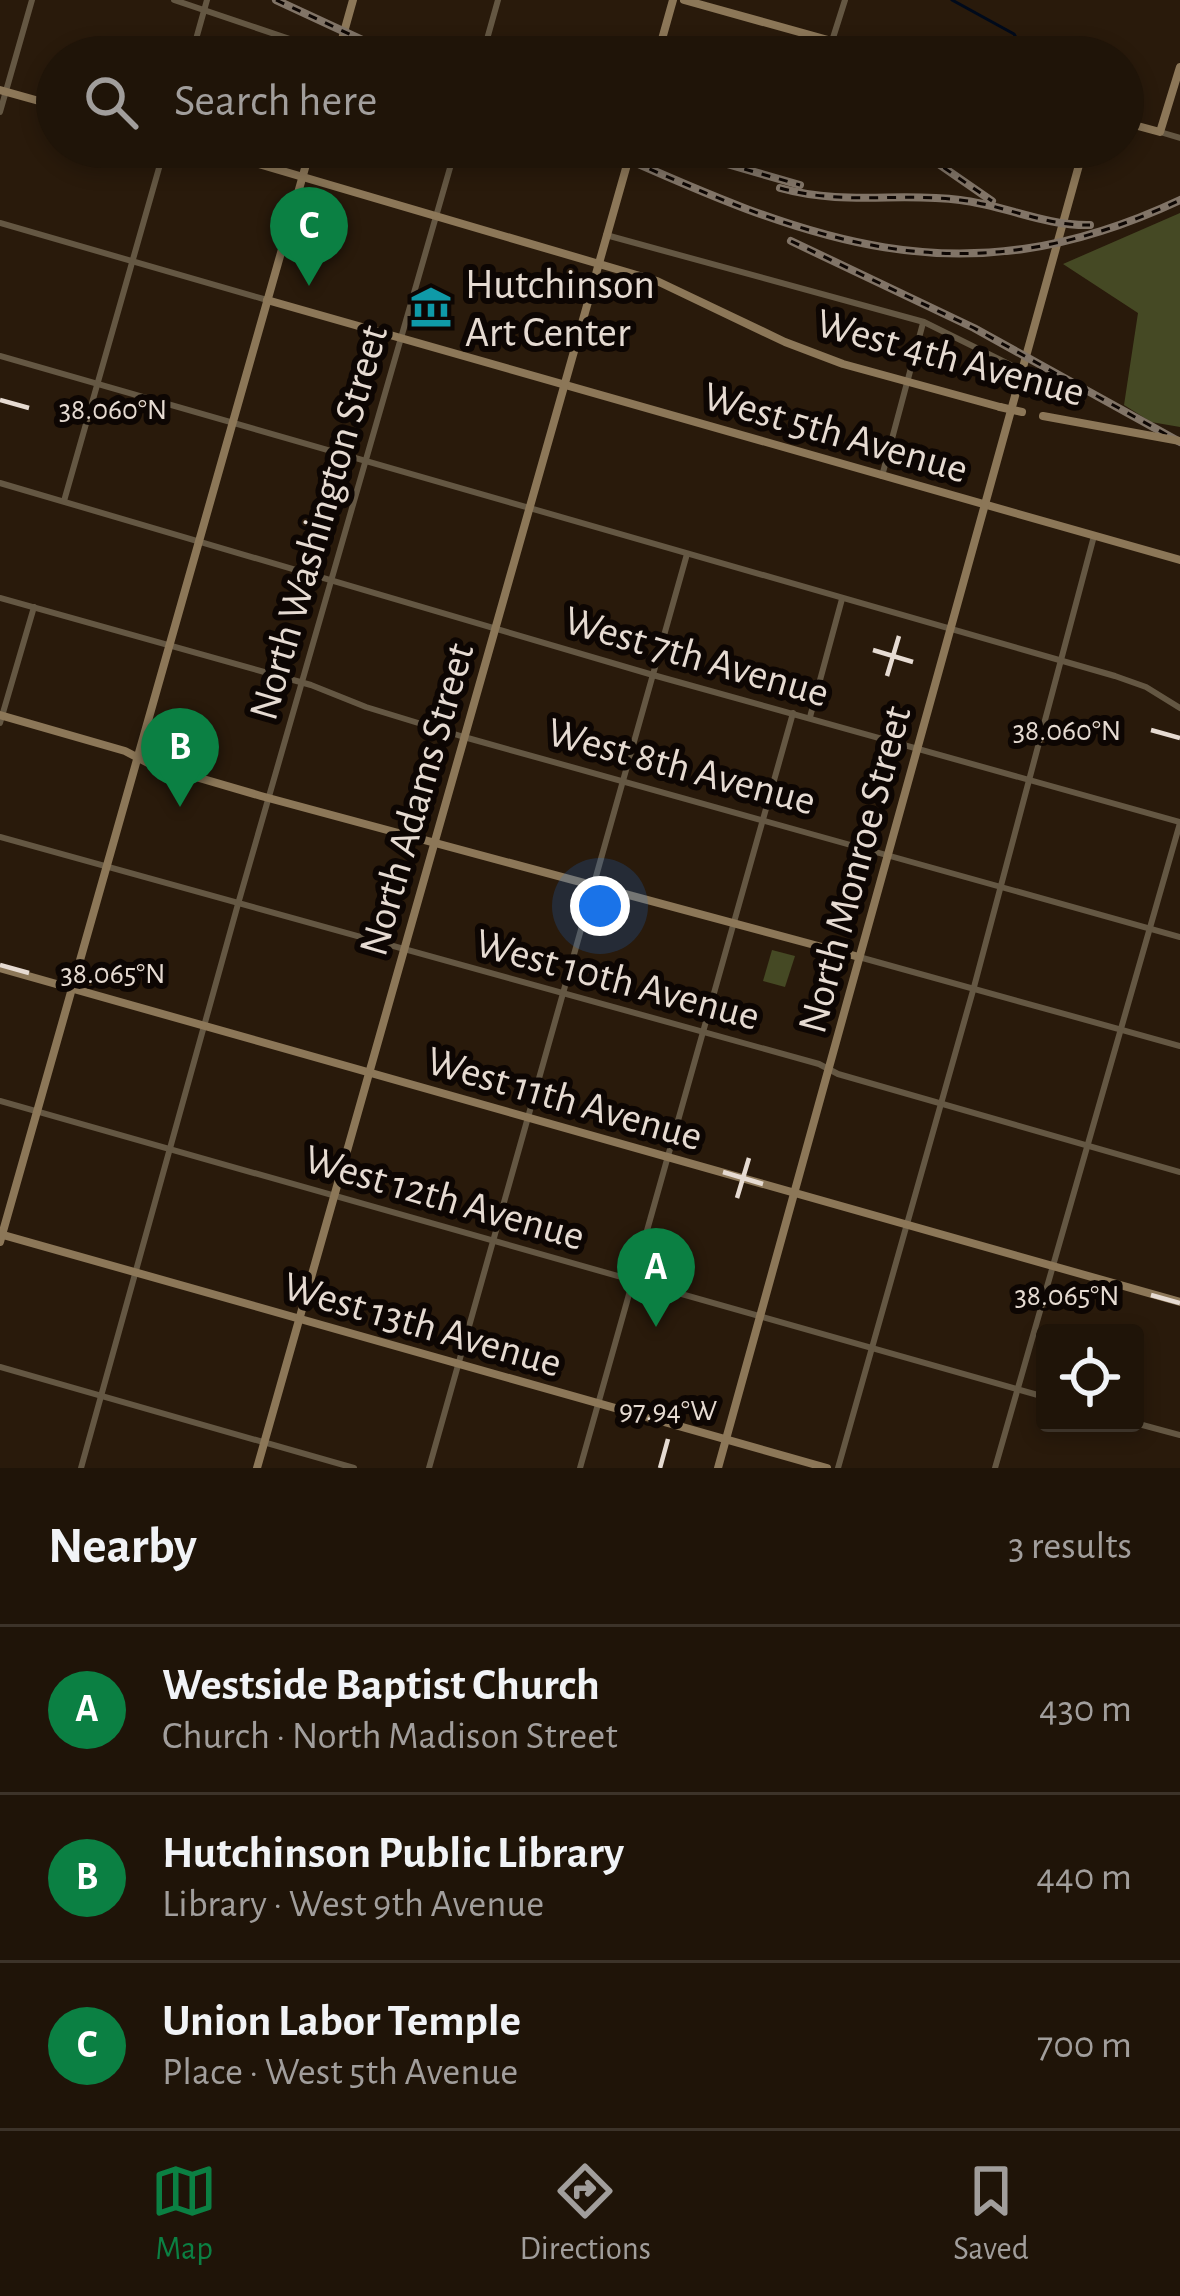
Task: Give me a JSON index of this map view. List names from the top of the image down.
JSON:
{
  "streets": {
    "street": [
      "West 4th Avenue",
      "West 5th Avenue",
      "North Washington Street",
      "West 7th Avenue",
      "West 8th Avenue",
      "North Adams Street",
      "North Monroe Street",
      "West 10th Avenue",
      "West 11th Avenue",
      "West 12th Avenue",
      "West 13th Avenue"
    ]
  },
  "crossings": [
    ["West 4th Avenue", "North Washington Street"],
    ["West 4th Avenue", "North Adams Street"],
    ["West 5th Avenue", "North Washington Street"],
    ["West 5th Avenue", "North Adams Street"],
    ["West 5th Avenue", "North Monroe Street"],
    ["North Washington Street", "West 7th Avenue"],
    ["North Washington Street", "West 8th Avenue"],
    ["North Washington Street", "West 10th Avenue"],
    ["North Washington Street", "West 11th Avenue"],
    ["North Washington Street", "West 12th Avenue"],
    ["North Washington Street", "West 13th Avenue"],
    ["West 7th Avenue", "North Adams Street"],
    ["West 7th Avenue", "North Monroe Street"],
    ["West 8th Avenue", "North Adams Street"],
    ["West 8th Avenue", "North Monroe Street"],
    ["North Adams Street", "West 10th Avenue"],
    ["North Adams Street", "West 11th Avenue"],
    ["North Adams Street", "West 12th Avenue"],
    ["North Adams Street", "West 13th Avenue"],
    ["North Monroe Street", "West 10th Avenue"],
    ["North Monroe Street", "West 11th Avenue"],
    ["North Monroe Street", "West 12th Avenue"],
    ["North Monroe Street", "West 13th Avenue"]
  ],
  "places": {
    "museum": ["Hutchinson Art Center"]
  },
  "page": {
    "search": "Search here",
    "pins": ["C", "B", "A"],
    "heading": ["Nearby", "3 results"],
    "list": [
      {
        "mark": "A",
        "name": "Westside Baptist Church",
        "note": "Church · North Madison Street",
        "value": "430 m"
      },
      {
        "mark": "B",
        "name": "Hutchinson Public Library",
        "note": "Library · West 9th Avenue",
        "value": "440 m"
      },
      {
        "mark": "C",
        "name": "Union Labor Temple",
        "note": "Place · West 5th Avenue",
        "value": "700 m"
      }
    ],
    "nav": ["Map", "Directions", "Saved"]
  },
  "coordinates": ["38.060°N", "38.065°N", "97.94°W"]
}
